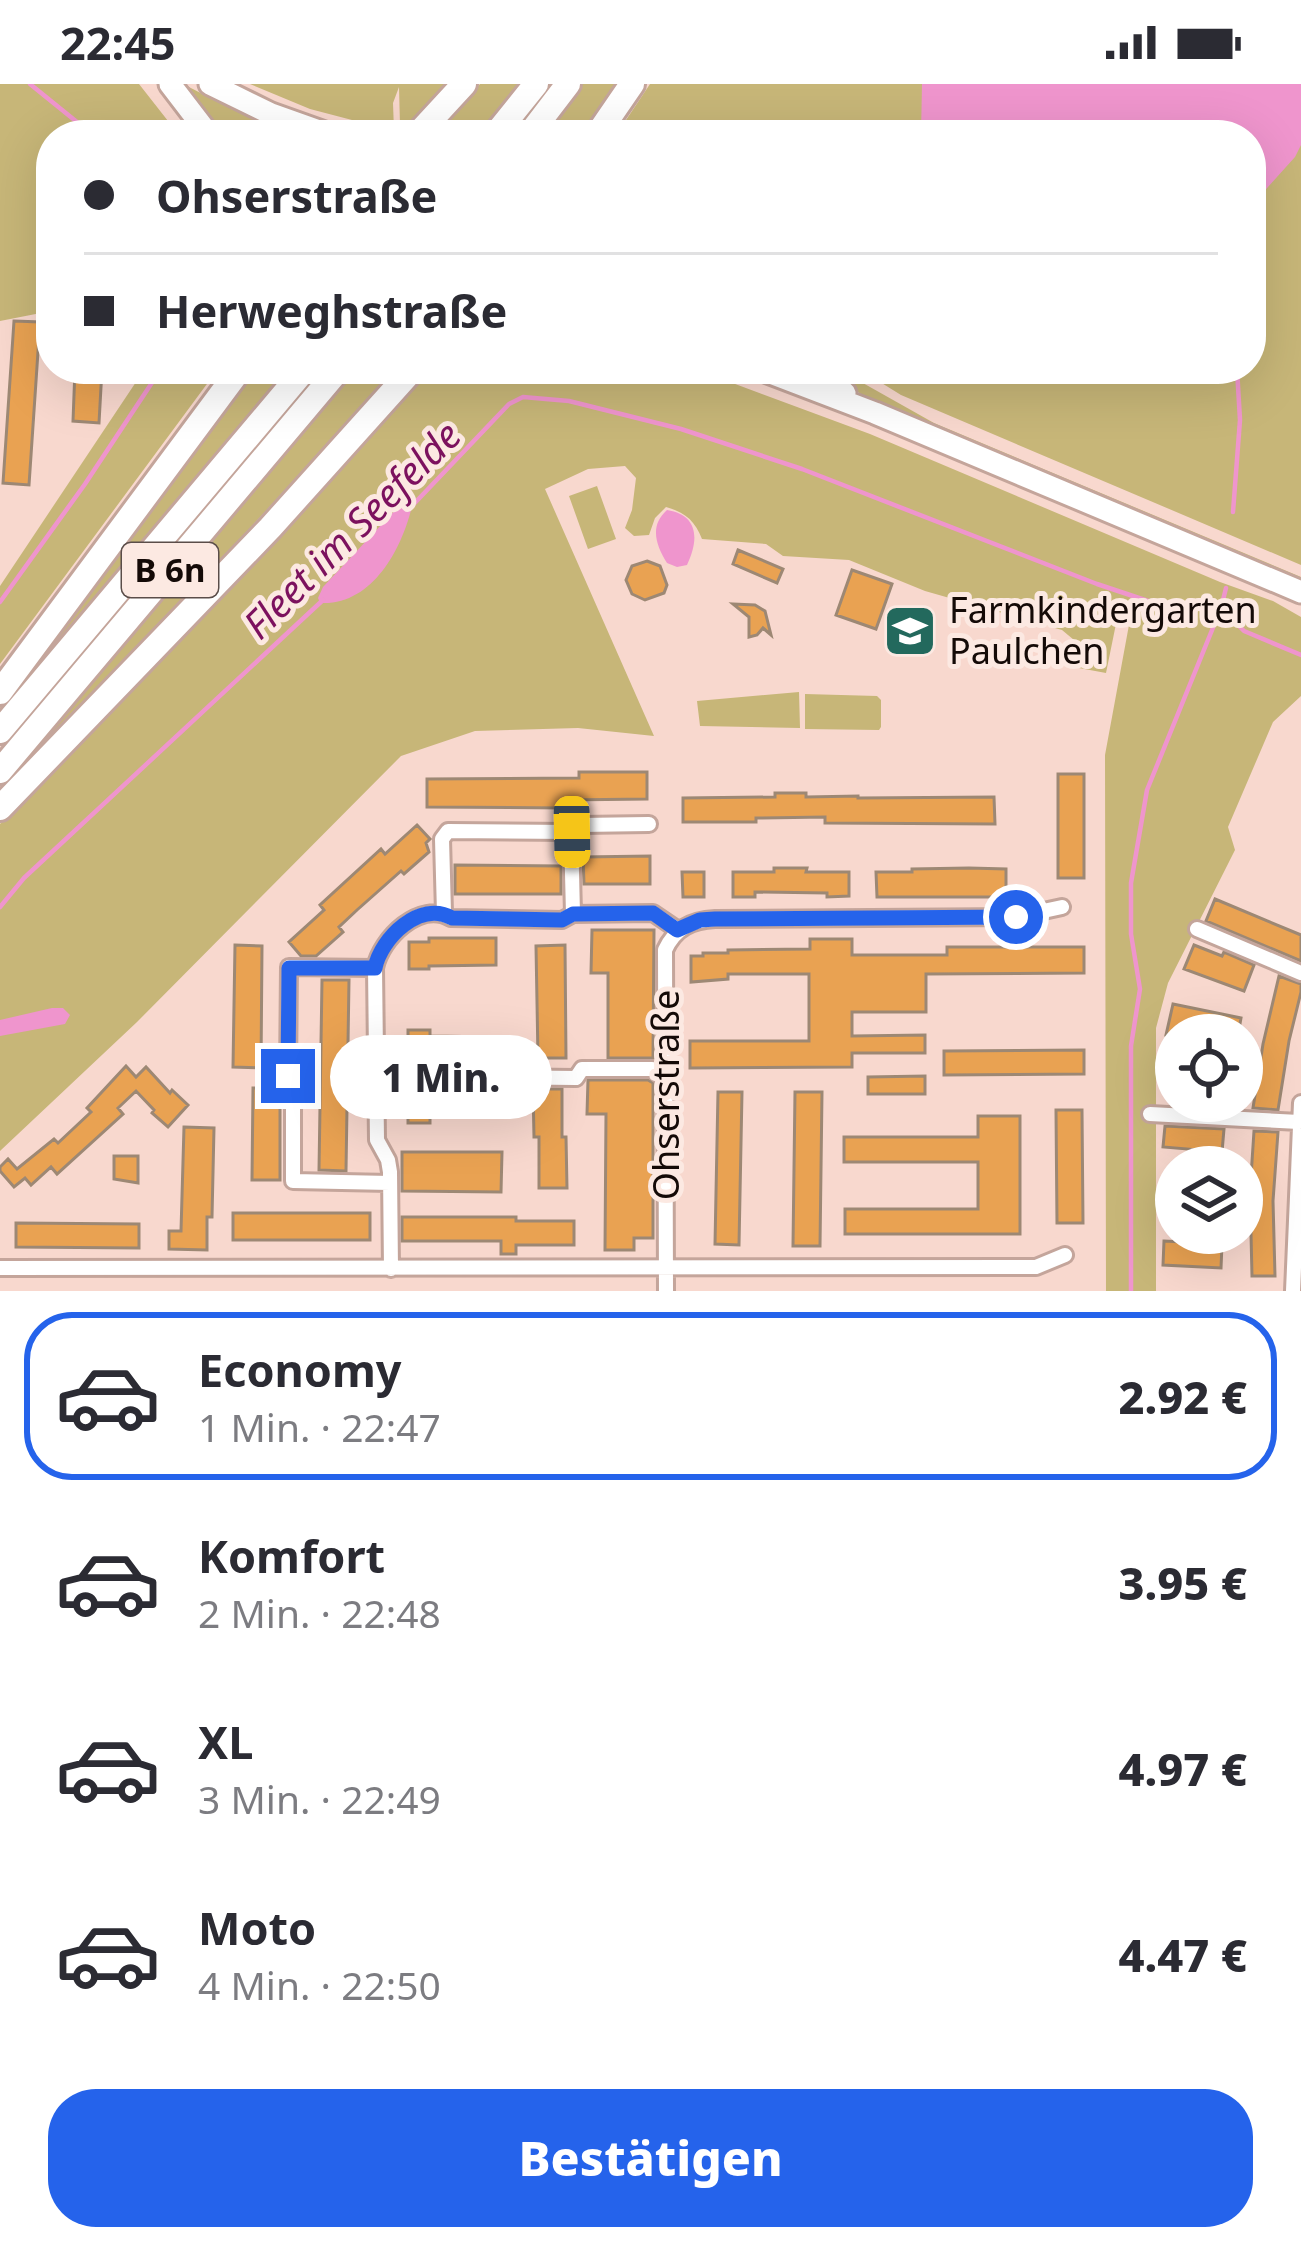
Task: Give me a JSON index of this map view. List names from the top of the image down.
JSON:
{
  "streets": {
    "highway": ["B 6n"],
    "street": ["Ohserstraße"]
  },
  "water": ["Fleet im Seefelde"],
  "places": {
    "school or university": ["Farmkindergarten Paulchen"]
  },
  "page": {
    "status": "22:45",
    "banner": ["Ohserstraße", "Herweghstraße"],
    "bubble": "1 Min.",
    "list": [
      {
        "name": "Economy",
        "note": "1 Min. · 22:47",
        "value": "2.92 €"
      },
      {
        "name": "Komfort",
        "note": "2 Min. · 22:48",
        "value": "3.95 €"
      },
      {
        "name": "XL",
        "note": "3 Min. · 22:49",
        "value": "4.97 €"
      },
      {
        "name": "Moto",
        "note": "4 Min. · 22:50",
        "value": "4.47 €"
      }
    ],
    "buttons": "Bestätigen"
  }
}
